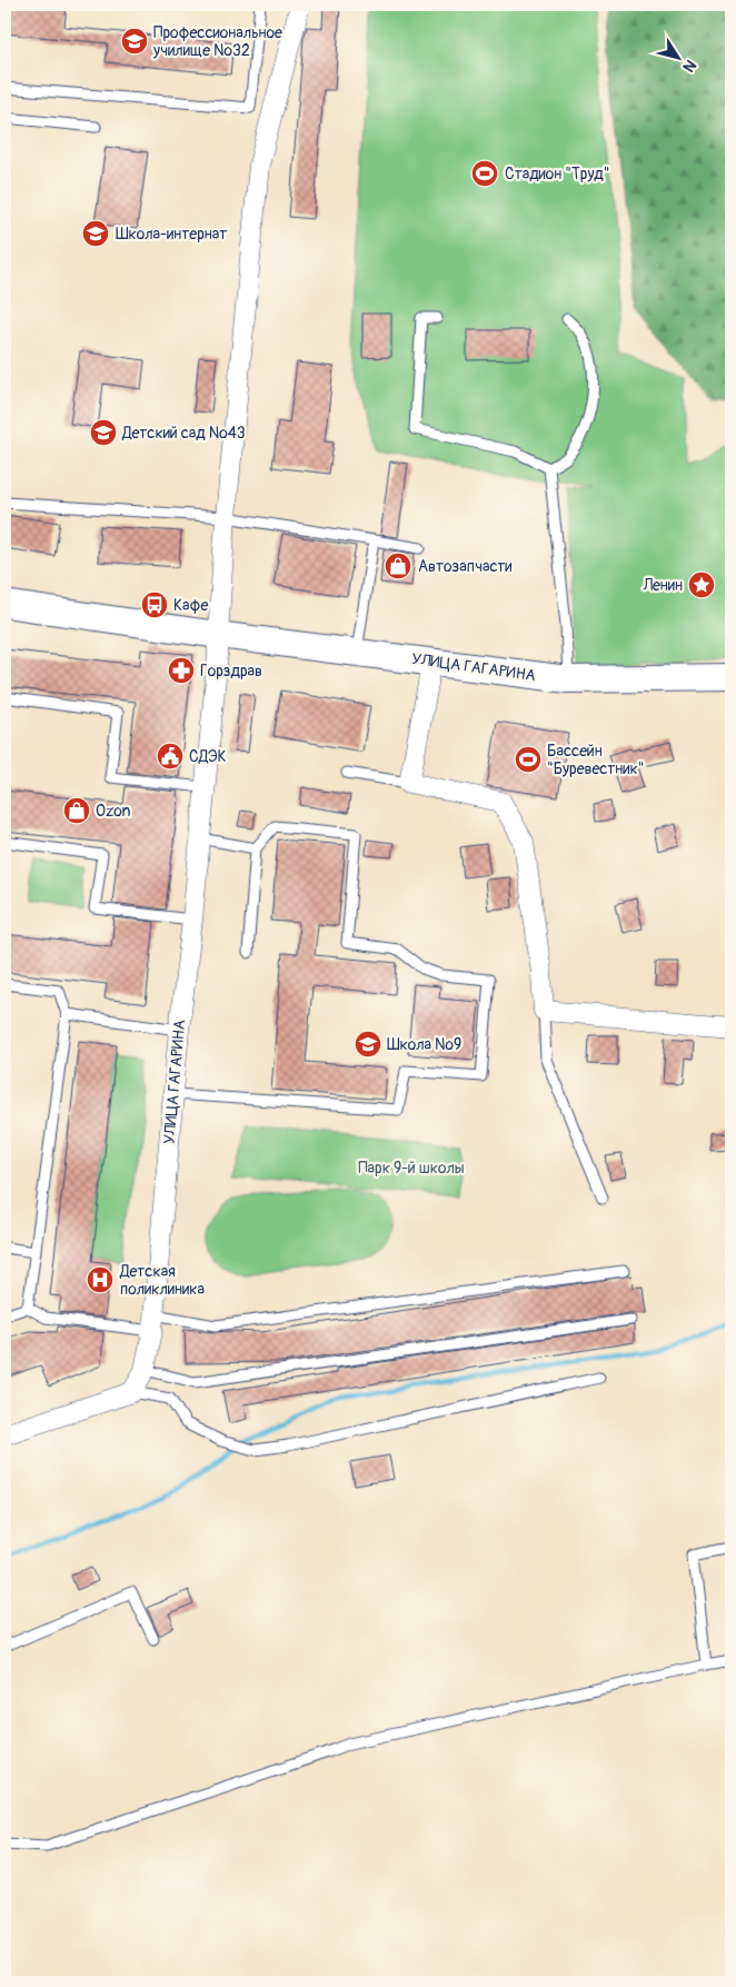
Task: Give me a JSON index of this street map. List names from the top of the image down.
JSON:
{
  "streets": {
    "main road": ["УЛИЦА ГАГАРИНА"]
  },
  "parks": ["Парк 9-й школы"],
  "places": {
    "school or university": [
      "Профессиональное училище №32",
      "Школа-интернат",
      "Детский сад №43",
      "Школа №9"
    ],
    "sports": ["Стадион \"Труд\"", "Бассейн \"Буревестник\""],
    "shop": ["Автозапчасти", "Ozon"],
    "place": ["Ленин"],
    "bus stop": ["Кафе"],
    "pharmacy": ["Горздрав"],
    "public building": ["СДЭК"],
    "hospital": ["Детская поликлиника"]
  },
  "north": "bottom right"
}
